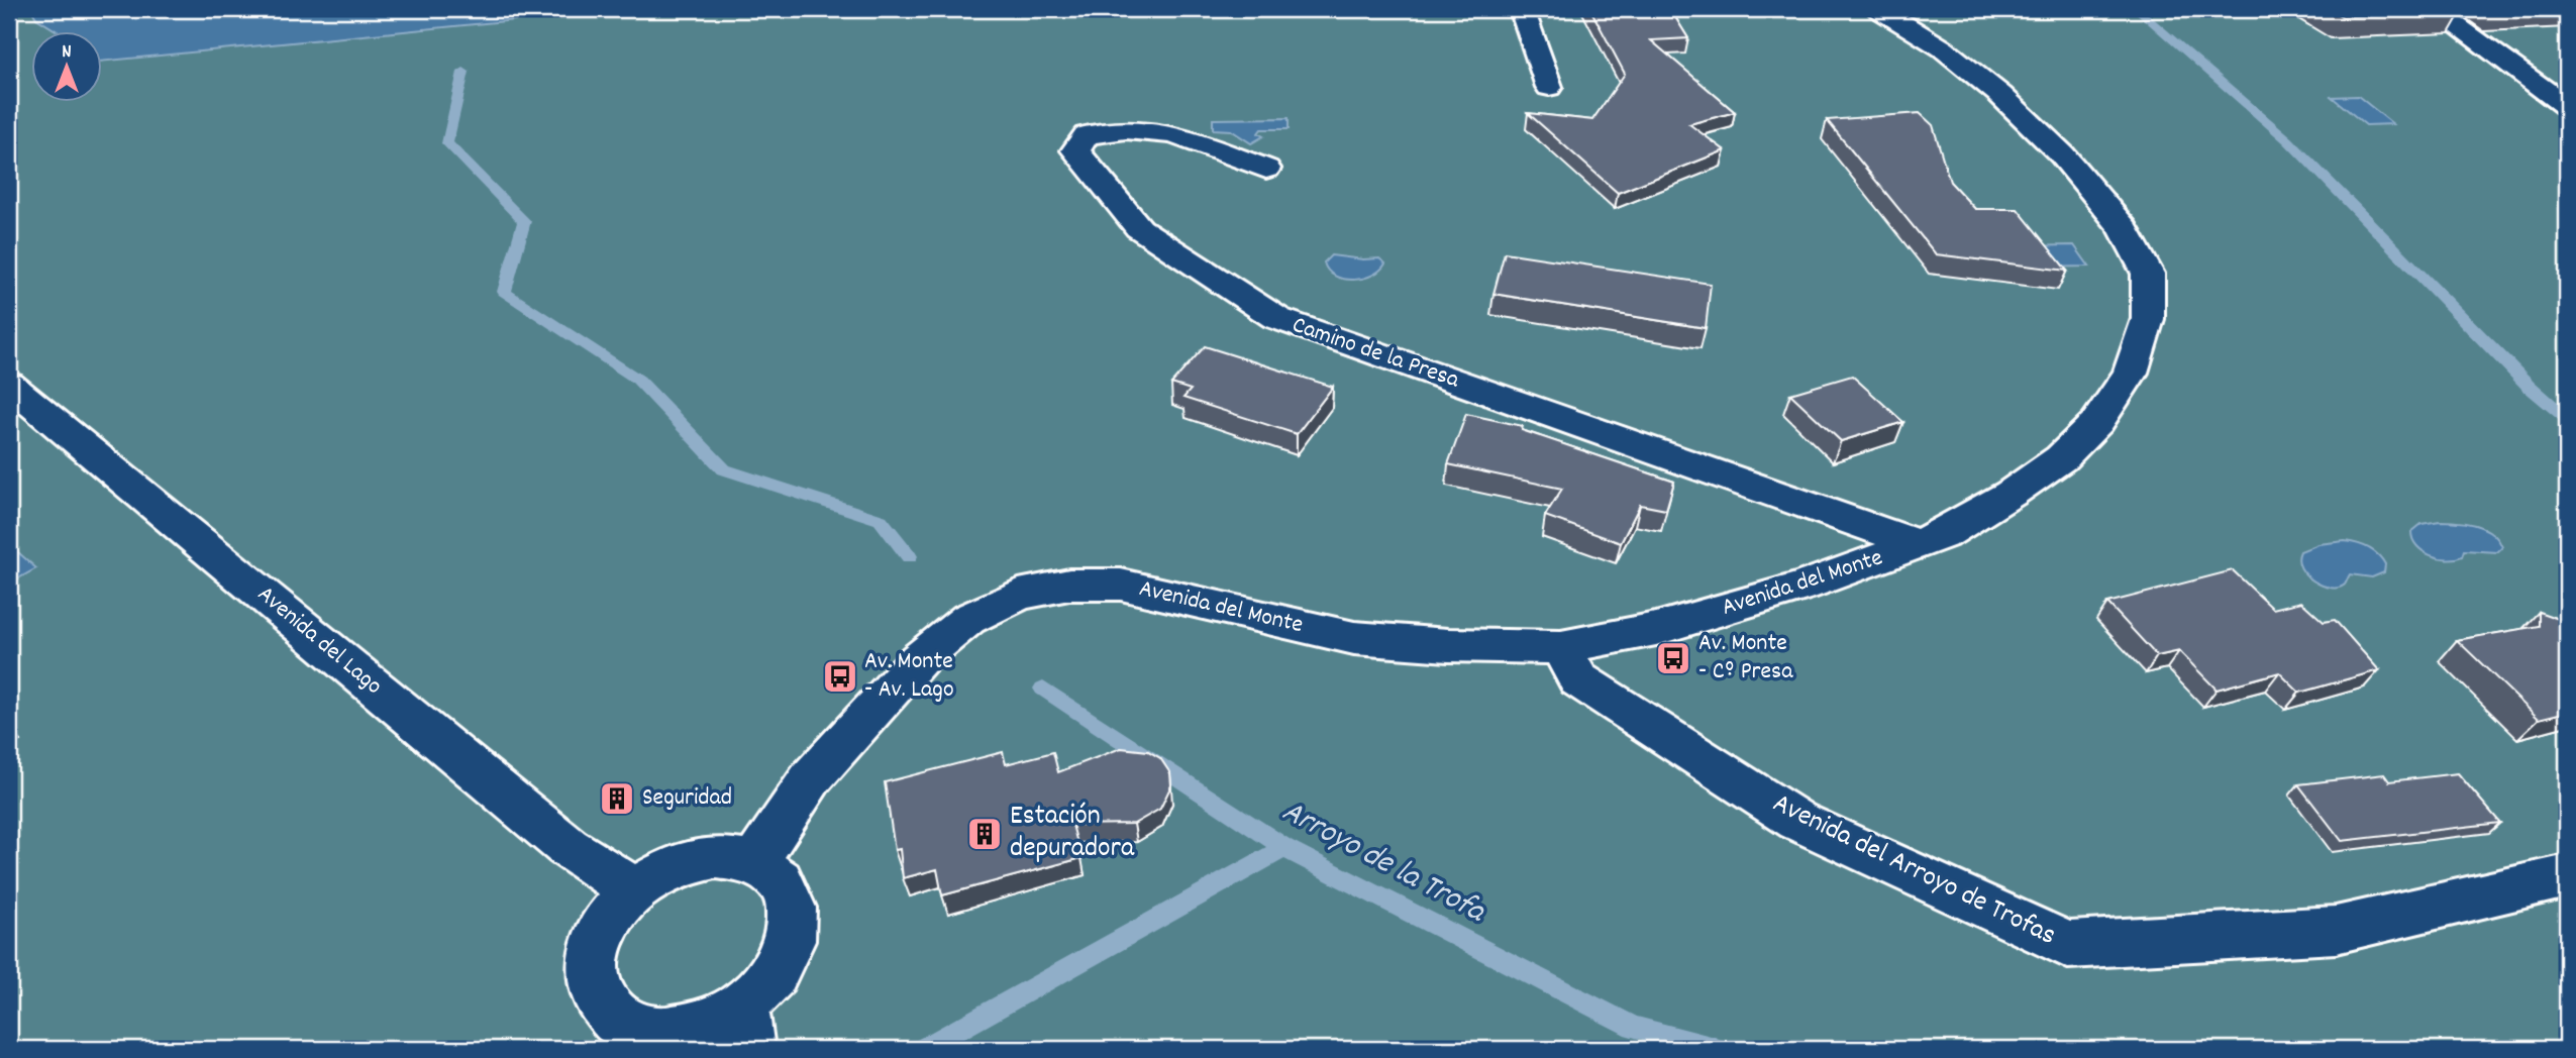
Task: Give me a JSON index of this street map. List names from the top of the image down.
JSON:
{
  "streets": {
    "street": [
      "Camino de la Presa",
      "Avenida del Monte",
      "Avenida del Lago",
      "Avenida del Arroyo de Trofas"
    ]
  },
  "crossings": [
    ["Camino de la Presa", "Avenida del Monte"],
    ["Avenida del Monte", "Avenida del Lago"],
    ["Avenida del Monte", "Avenida del Arroyo de Trofas"]
  ],
  "water": ["Arroyo de la Trofa"],
  "places": {
    "bus stop": ["Av. Monte - Cº Presa", "Av. Monte - Av. Lago"],
    "building": ["Seguridad", "Estación depuradora"]
  },
  "north": "top"
}
